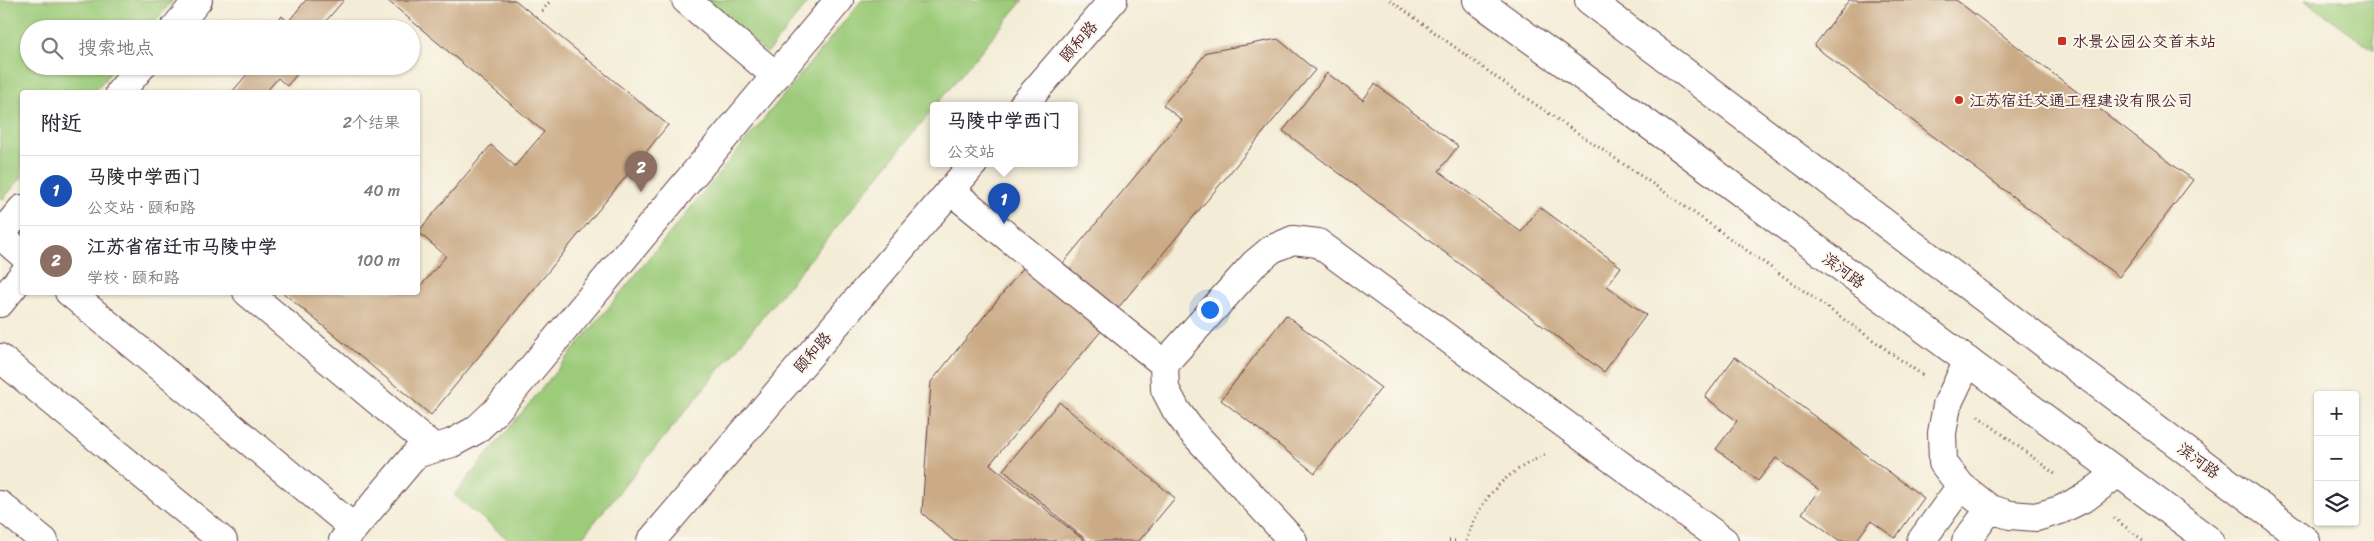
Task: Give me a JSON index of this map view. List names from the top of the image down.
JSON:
{
  "streets": {
    "main road": ["颐和路", "滨河路"]
  },
  "places": {
    "transit": ["水景公园公交首末站"],
    "other": ["江苏宿迁交通工程建设有限公司"]
  },
  "page": {
    "search": "搜索地点",
    "heading": ["附近", "2个结果"],
    "popup": ["马陵中学西门", "公交站"],
    "pins": ["2", "1"],
    "list": [
      {
        "mark": "1",
        "name": "马陵中学西门",
        "note": "公交站 · 颐和路",
        "value": "40 m"
      },
      {
        "mark": "2",
        "name": "江苏省宿迁市马陵中学",
        "note": "学校 · 颐和路",
        "value": "100 m"
      }
    ],
    "map_buttons": ["+", "−"]
  }
}
